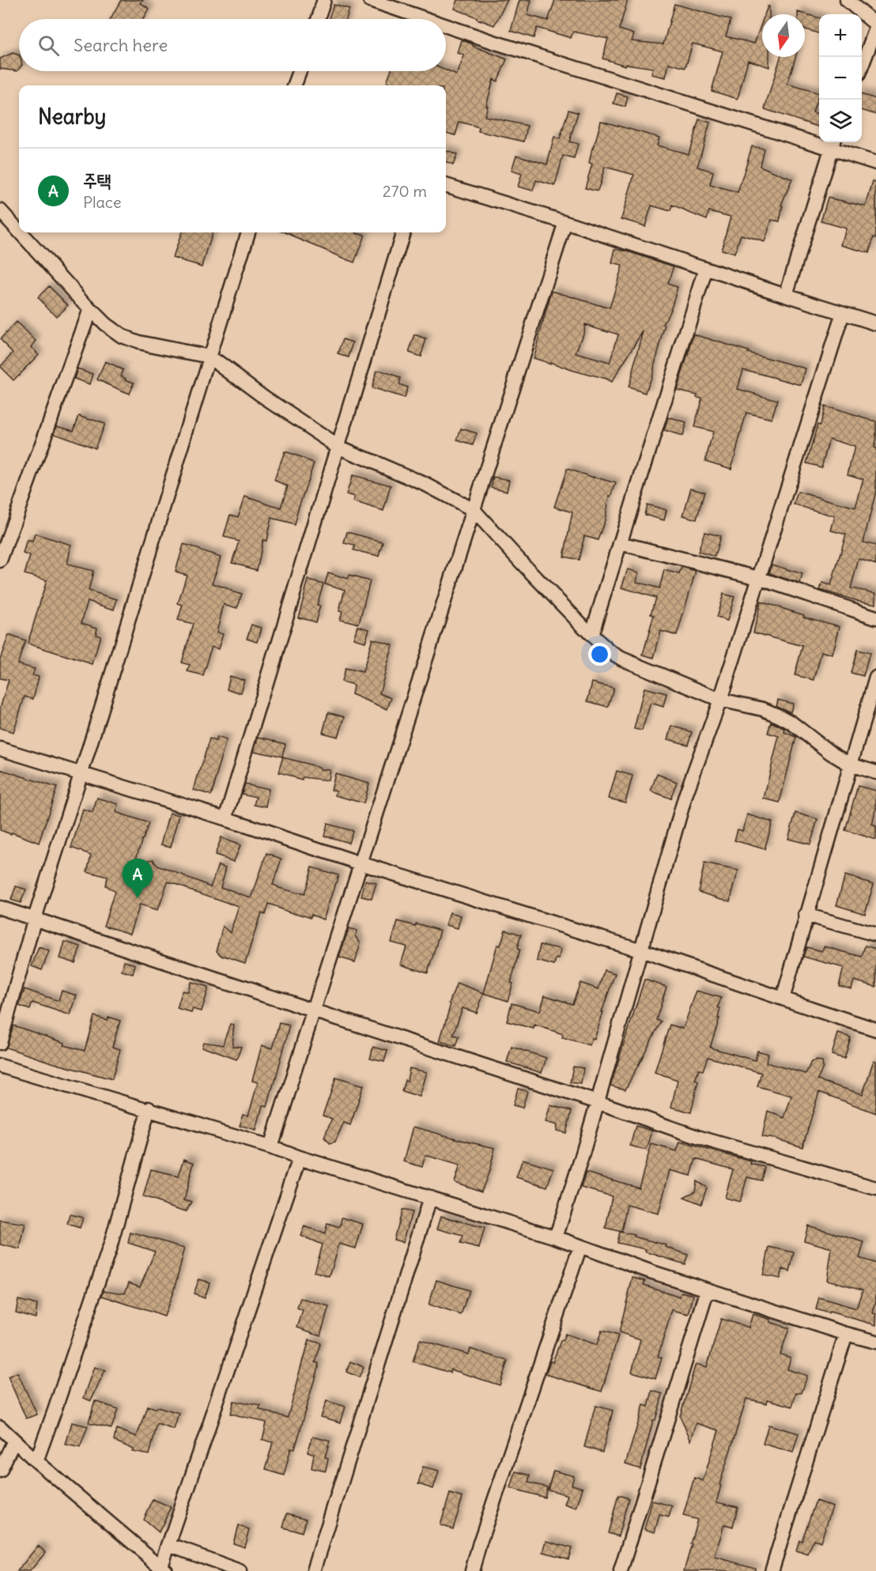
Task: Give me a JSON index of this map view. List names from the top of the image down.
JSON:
{
  "north": "bottom",
  "page": {
    "map_buttons": ["+", "−"],
    "search": "Search here",
    "heading": "Nearby",
    "list": [
      {
        "mark": "A",
        "name": "주택",
        "note": "Place",
        "value": "270 m"
      }
    ],
    "pins": "A"
  }
}
